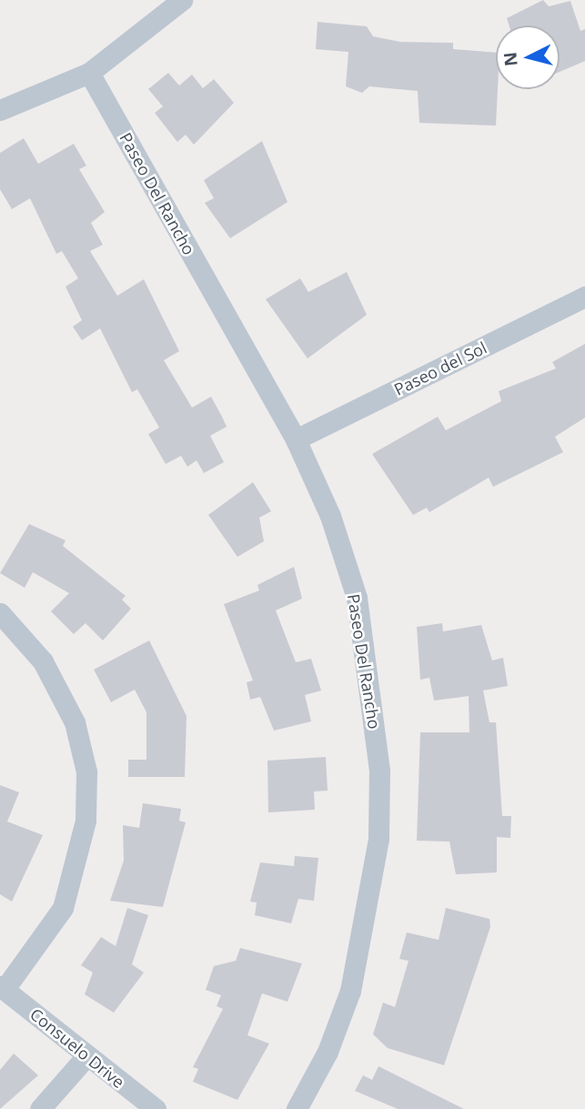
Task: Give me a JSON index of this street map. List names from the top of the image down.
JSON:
{
  "streets": {
    "street": ["Paseo Del Rancho", "Paseo del Sol", "Consuelo Drive"]
  },
  "crossings": [
    ["Paseo Del Rancho", "Paseo del Sol"]
  ],
  "north": "left"
}
